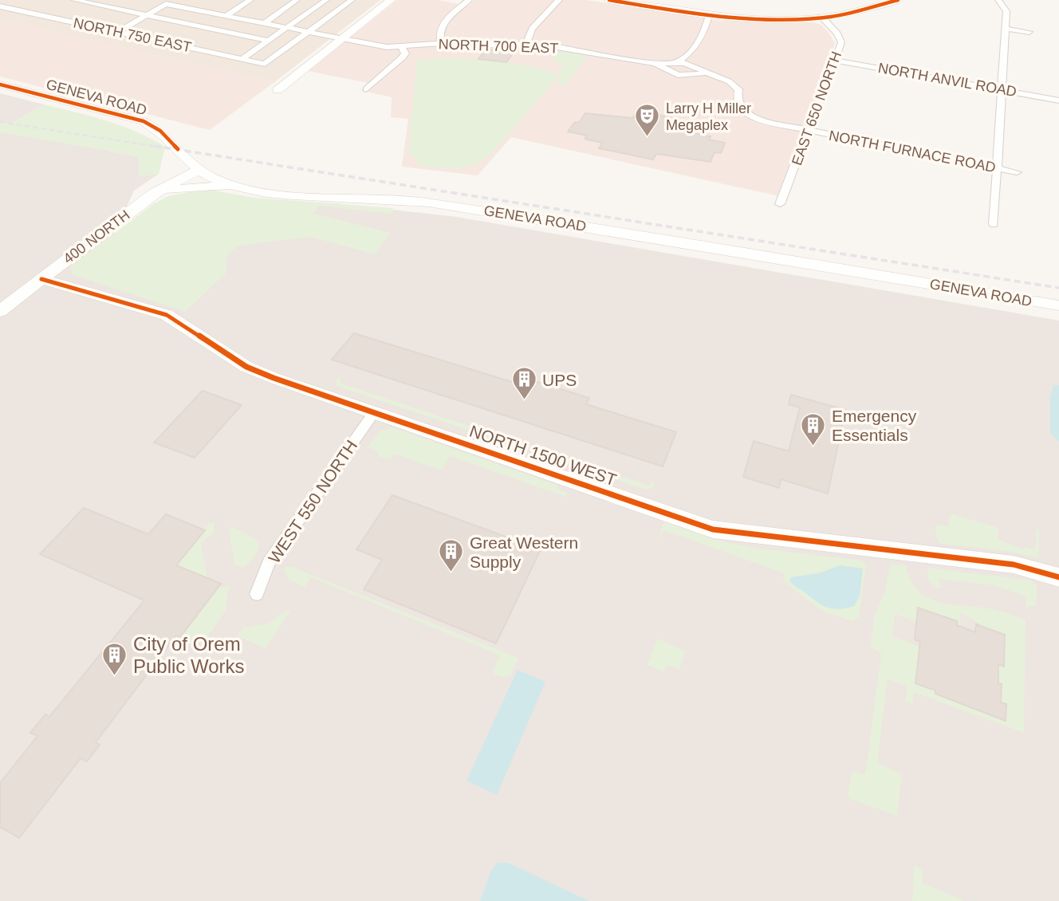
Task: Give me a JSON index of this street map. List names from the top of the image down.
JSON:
{
  "streets": {
    "main road": ["GENEVA ROAD", "400 NORTH", "NORTH 1500 WEST"],
    "street": [
      "NORTH 750 EAST",
      "NORTH 700 EAST",
      "NORTH ANVIL ROAD",
      "EAST 650 NORTH",
      "NORTH FURNACE ROAD",
      "WEST 550 NORTH"
    ]
  },
  "crossings": [
    ["NORTH 750 EAST", "NORTH 700 EAST"],
    ["NORTH ANVIL ROAD", "EAST 650 NORTH"],
    ["GENEVA ROAD", "400 NORTH"],
    ["EAST 650 NORTH", "NORTH FURNACE ROAD"],
    ["400 NORTH", "NORTH 1500 WEST"],
    ["NORTH 1500 WEST", "WEST 550 NORTH"]
  ],
  "places": {
    "theatre": ["Larry H Miller Megaplex"],
    "building": [
      "UPS",
      "Emergency Essentials",
      "Great Western Supply",
      "City of Orem Public Works"
    ]
  }
}
